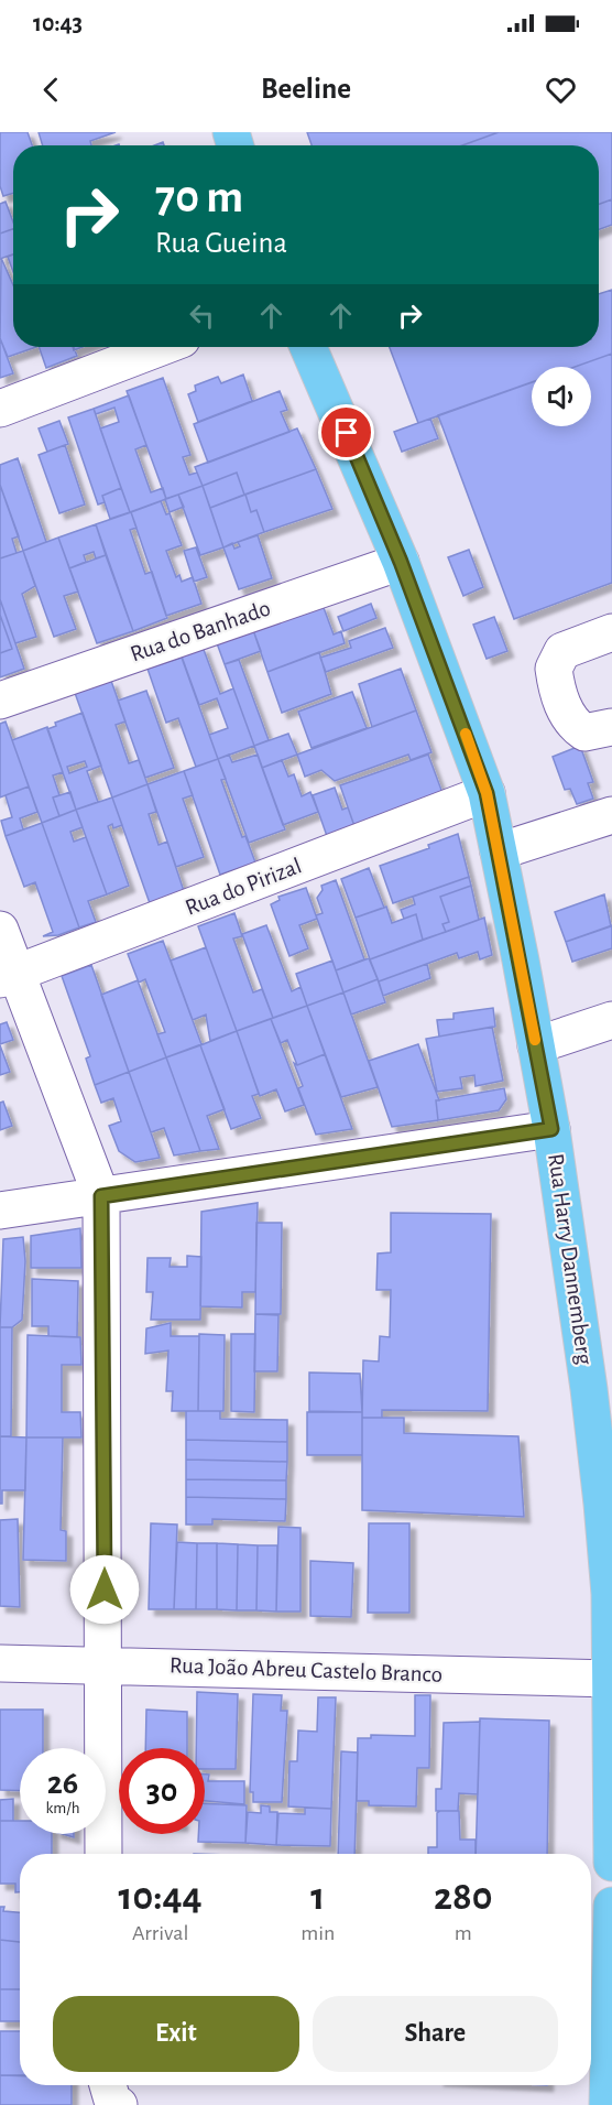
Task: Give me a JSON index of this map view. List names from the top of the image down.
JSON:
{
  "streets": {
    "main road": ["Rua Harry Dannemberg"],
    "street": ["Rua do Banhado", "Rua do Pirizal", "Rua João Abreu Castelo Branco"]
  },
  "crossings": [
    ["Rua do Banhado", "Rua Harry Dannemberg"],
    ["Rua do Pirizal", "Rua Harry Dannemberg"],
    ["Rua Harry Dannemberg", "Rua João Abreu Castelo Branco"]
  ],
  "page": {
    "status": "10:43",
    "header": "Beeline",
    "turn": ["70 m", "Rua Gueina"],
    "speed": "26 km/h",
    "limit": "30",
    "eta": [
      "10:44",
      "Arrival",
      "1",
      "min",
      "280",
      "m"
    ],
    "buttons": ["Exit", "Share"]
  }
}
